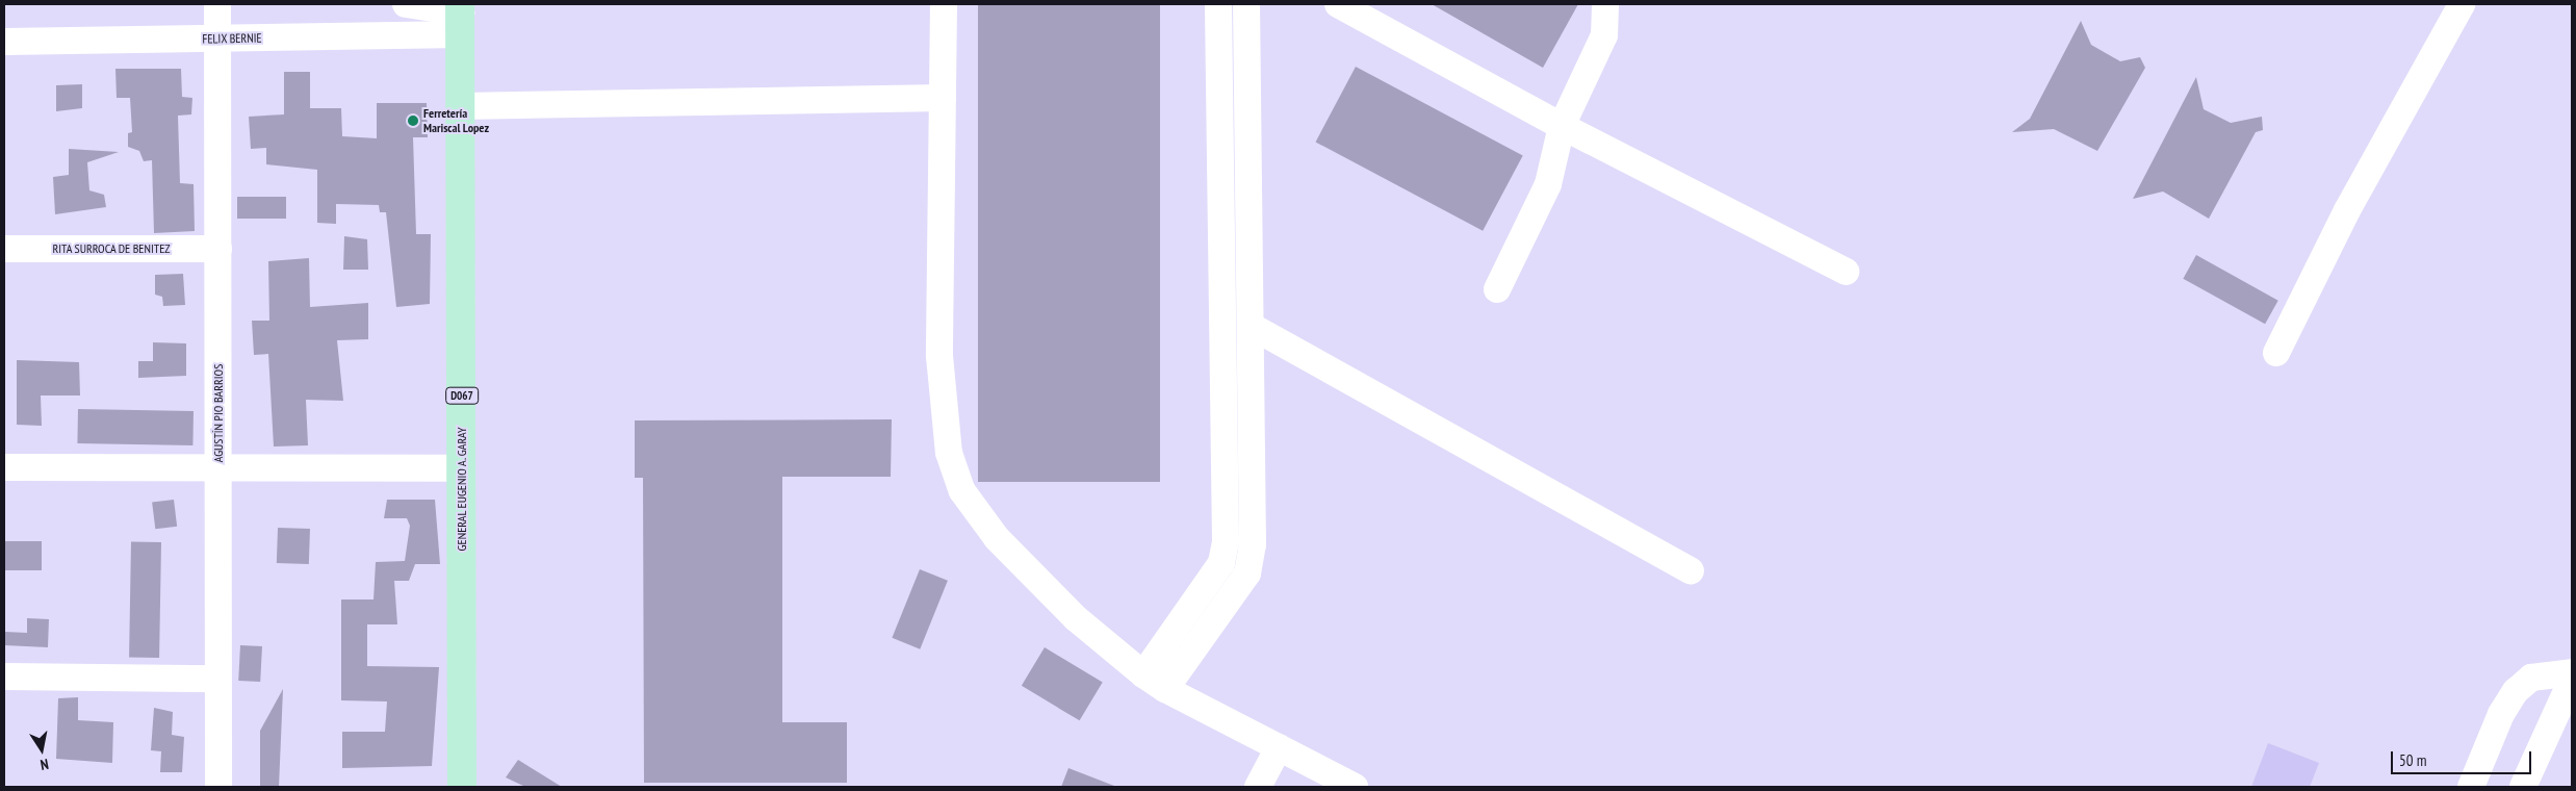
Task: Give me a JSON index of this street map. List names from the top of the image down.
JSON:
{
  "streets": {
    "main road": ["D067", "GENERAL EUGENIO A. GARAY"],
    "street": ["FELIX BERNIE", "RITA SURROCA DE BENITEZ", "AGUSTÍN PIO BARRIOS"]
  },
  "crossings": [
    ["FELIX BERNIE", "AGUSTÍN PIO BARRIOS"],
    ["FELIX BERNIE", "GENERAL EUGENIO A. GARAY"],
    ["RITA SURROCA DE BENITEZ", "AGUSTÍN PIO BARRIOS"]
  ],
  "places": ["Ferretería Mariscal Lopez"],
  "scale_bar": "50 m",
  "north": "bottom"
}
